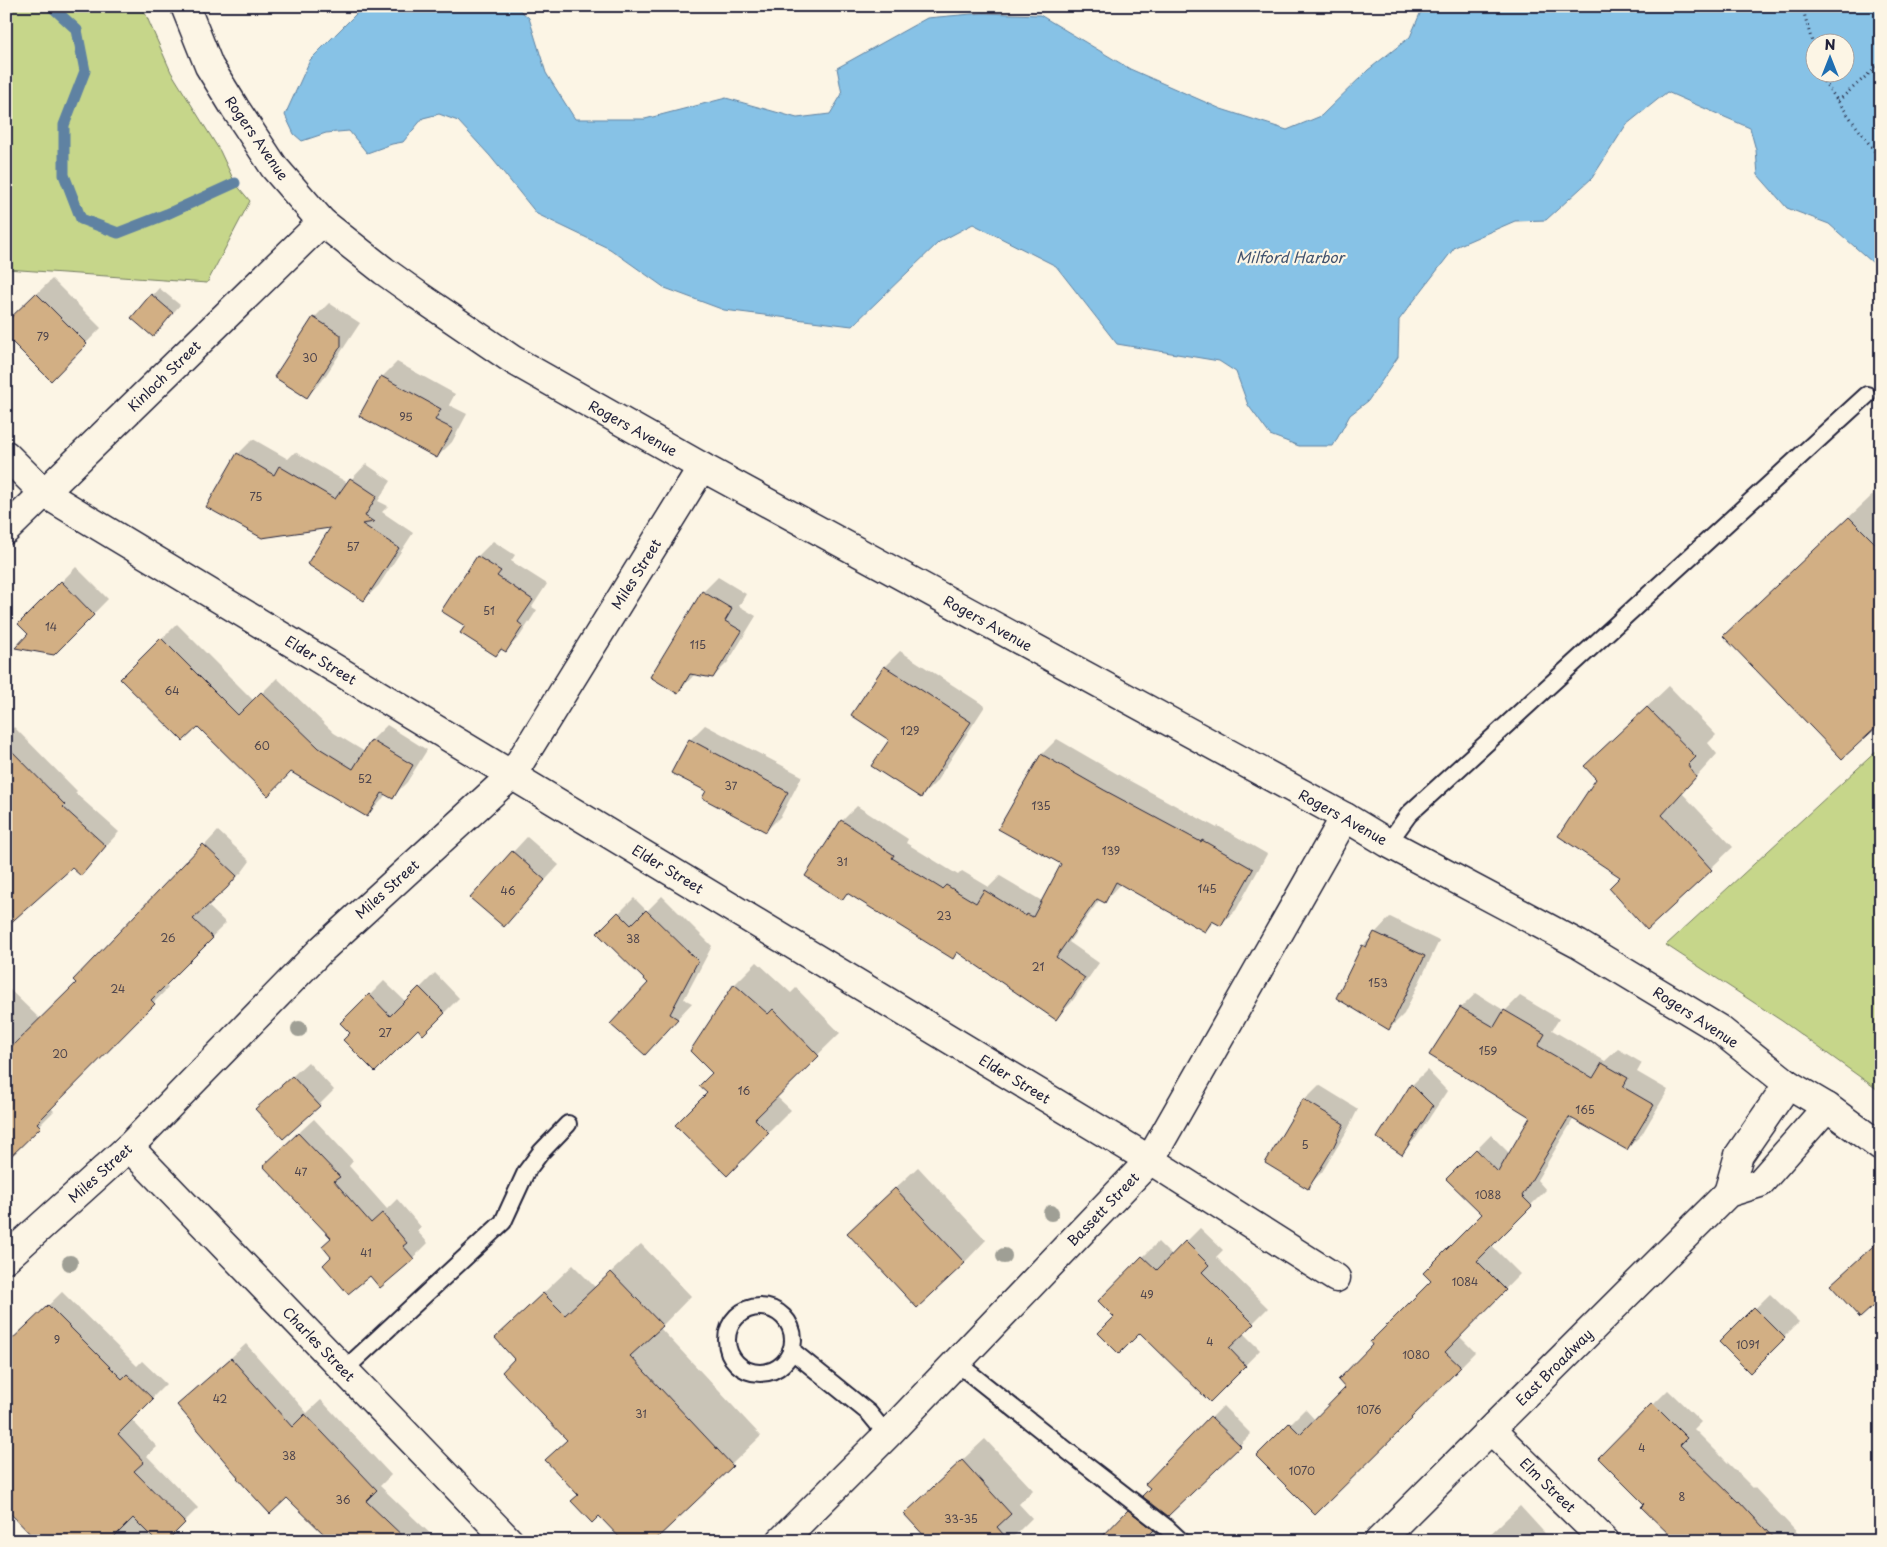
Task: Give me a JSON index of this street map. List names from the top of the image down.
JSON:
{
  "streets": {
    "street": [
      "Rogers Avenue",
      "Kinloch Street",
      "Miles Street",
      "Elder Street",
      "Bassett Street",
      "Charles Street",
      "East Broadway",
      "Elm Street"
    ]
  },
  "crossings": [
    ["Rogers Avenue", "Kinloch Street"],
    ["Rogers Avenue", "Miles Street"],
    ["Rogers Avenue", "Bassett Street"],
    ["Rogers Avenue", "East Broadway"],
    ["Kinloch Street", "Elder Street"],
    ["Miles Street", "Elder Street"],
    ["Miles Street", "Charles Street"],
    ["Elder Street", "Bassett Street"],
    ["East Broadway", "Elm Street"]
  ],
  "water": ["Milford Harbor"],
  "house_numbers": [
    "79",
    "30",
    "95",
    "75",
    "57",
    "51",
    "14",
    "115",
    "64",
    "129",
    "60",
    "52",
    "37",
    "135",
    "139",
    "31",
    "145",
    "46",
    "23",
    "26",
    "38",
    "21",
    "153",
    "24",
    "27",
    "159",
    "20",
    "16",
    "165",
    "5",
    "47",
    "1088",
    "41",
    "1084",
    "49",
    "9",
    "4",
    "1091",
    "1080",
    "42",
    "1076",
    "31",
    "4",
    "38",
    "1070",
    "8",
    "36",
    "33-35"
  ],
  "north": "top"
}
